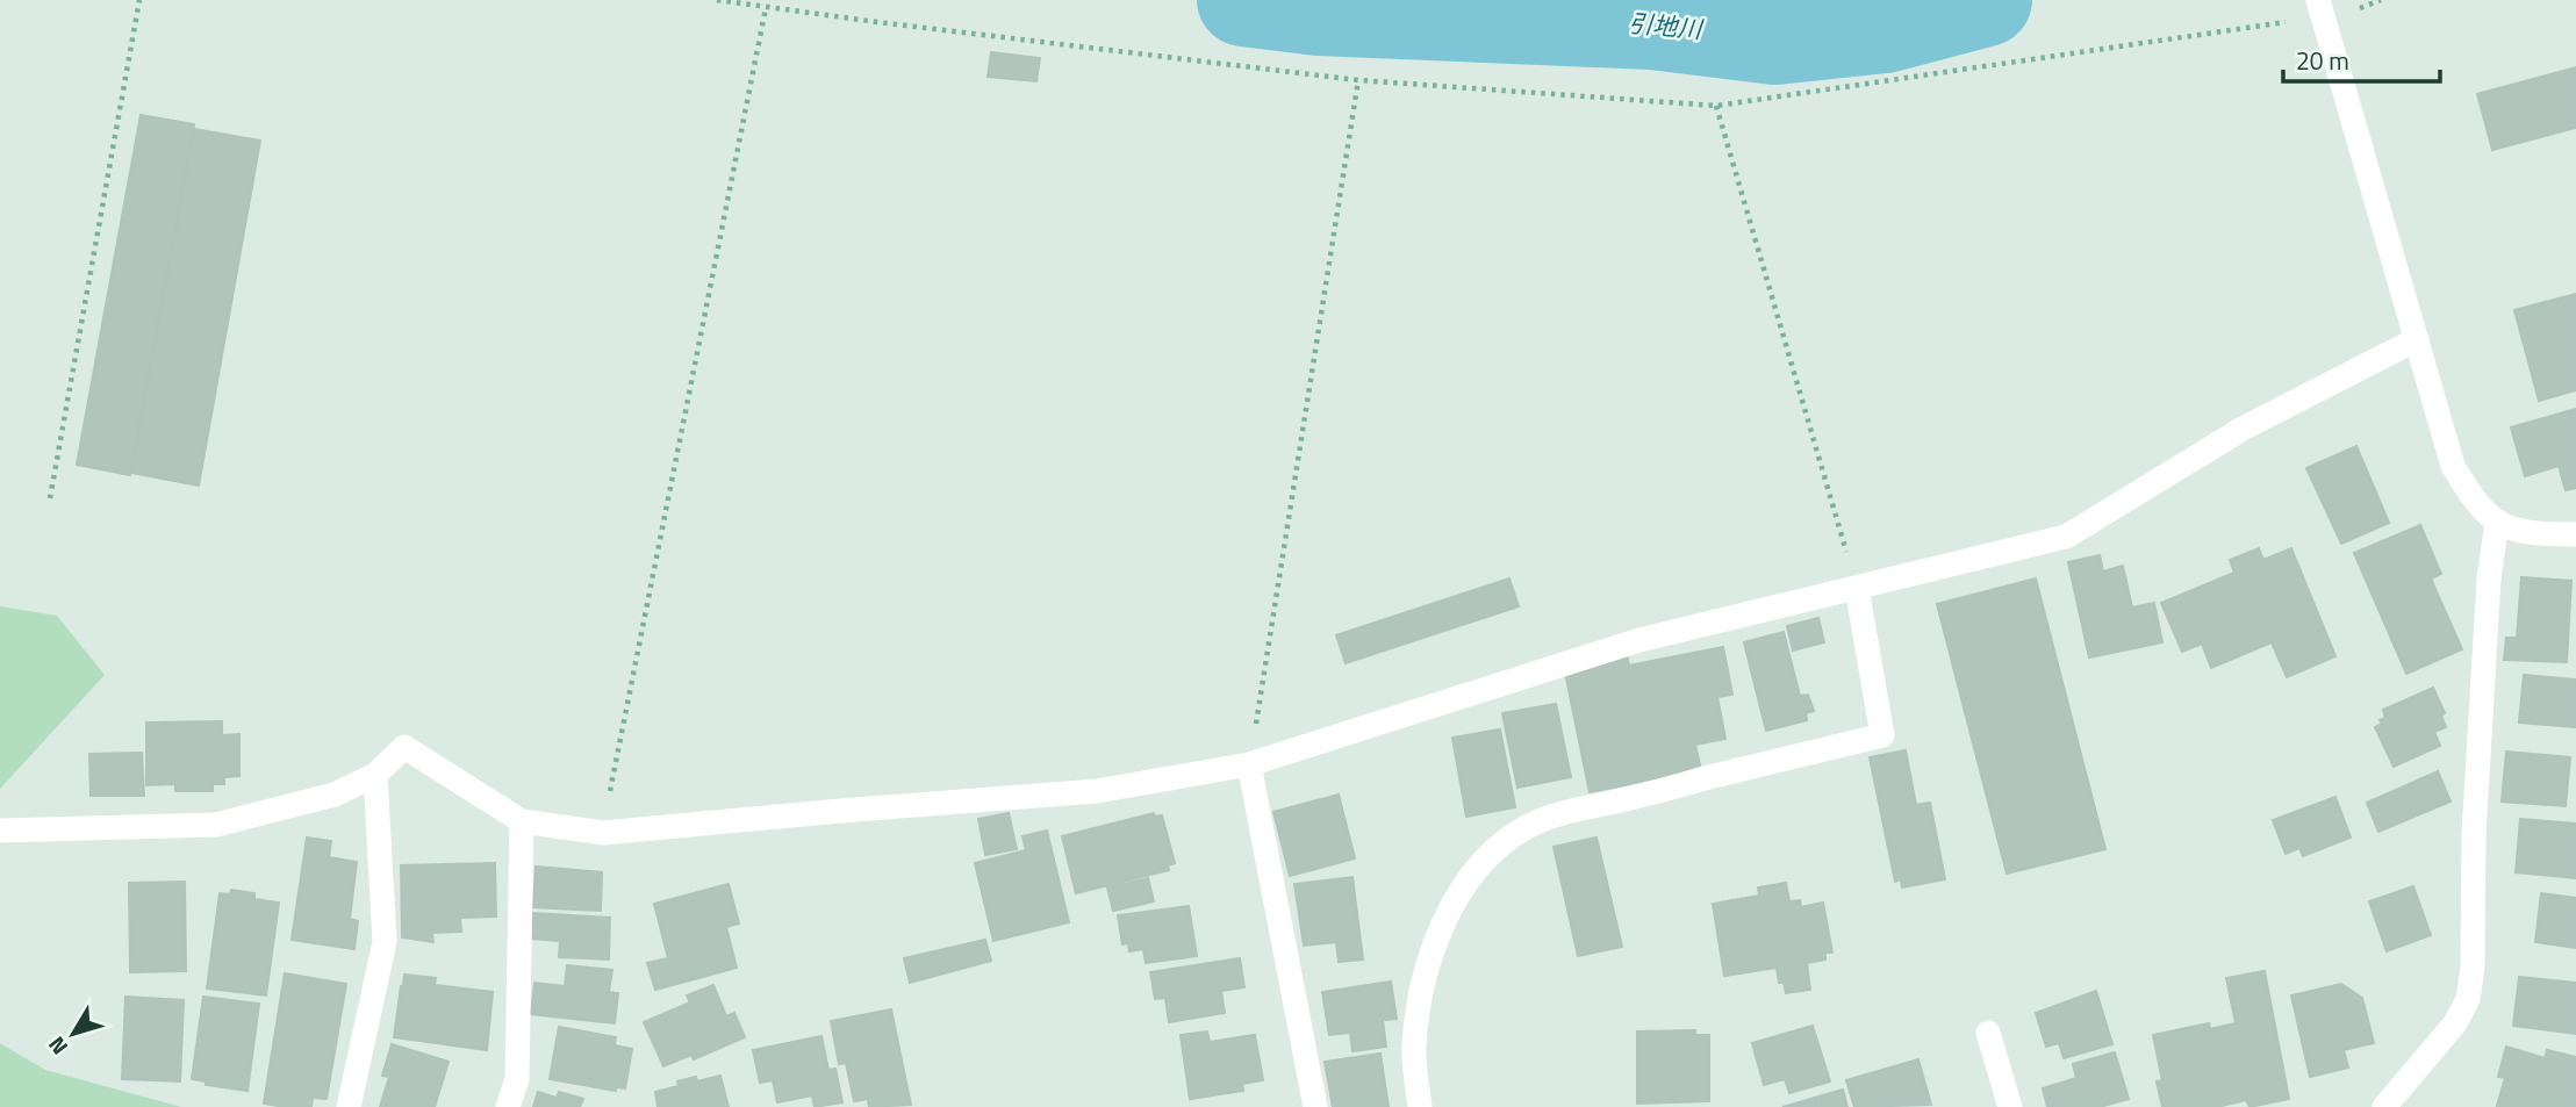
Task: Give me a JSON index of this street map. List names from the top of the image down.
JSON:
{
  "water": ["引地川"],
  "scale_bar": "20 m",
  "north": "bottom left"
}
